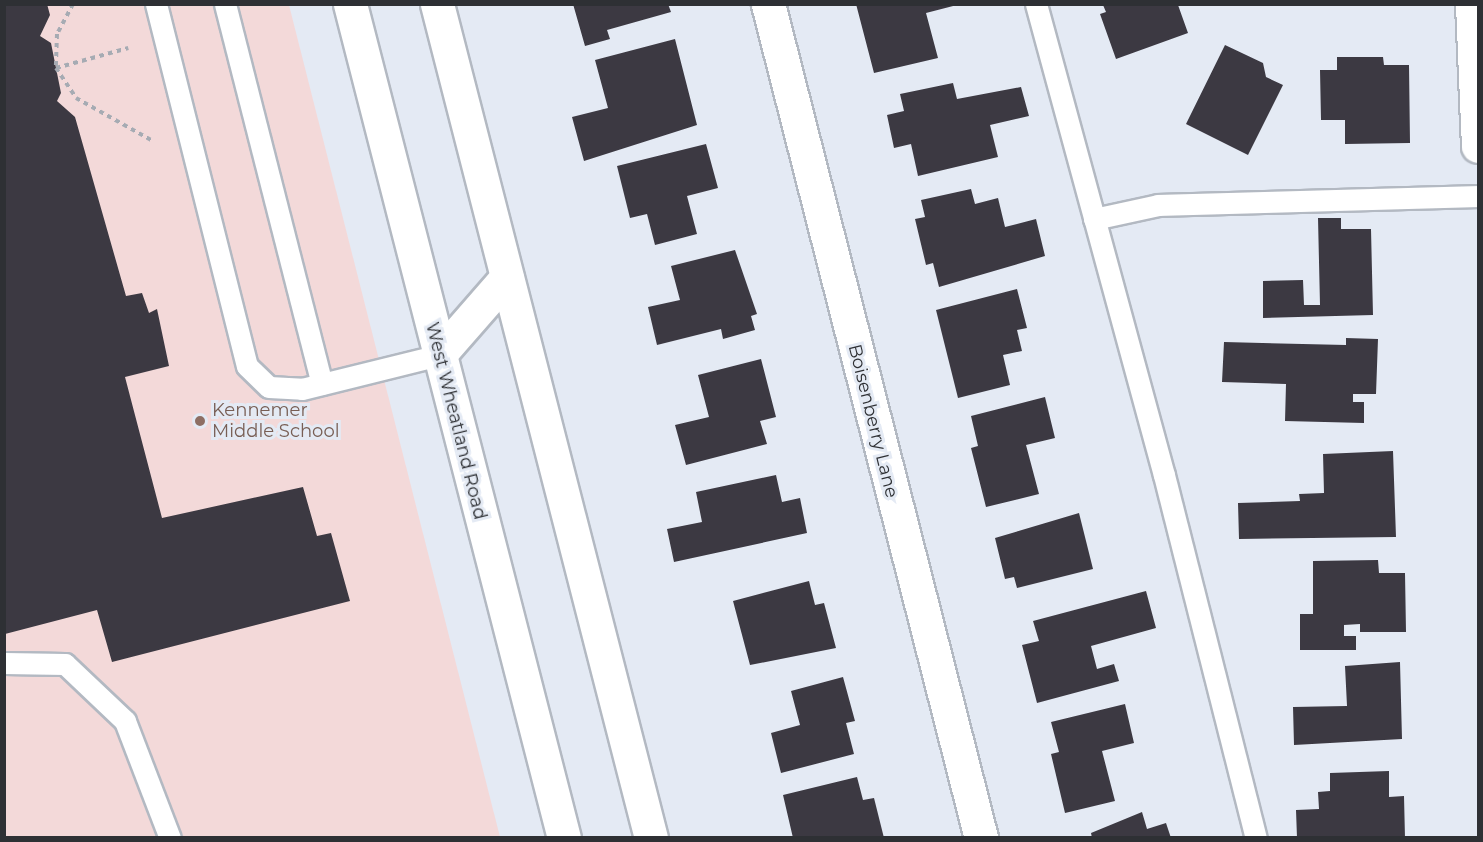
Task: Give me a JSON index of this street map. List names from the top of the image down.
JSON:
{
  "streets": {
    "main road": ["West Wheatland Road", "Boisenberry Lane"]
  },
  "places": ["Kennemer Middle School"]
}
